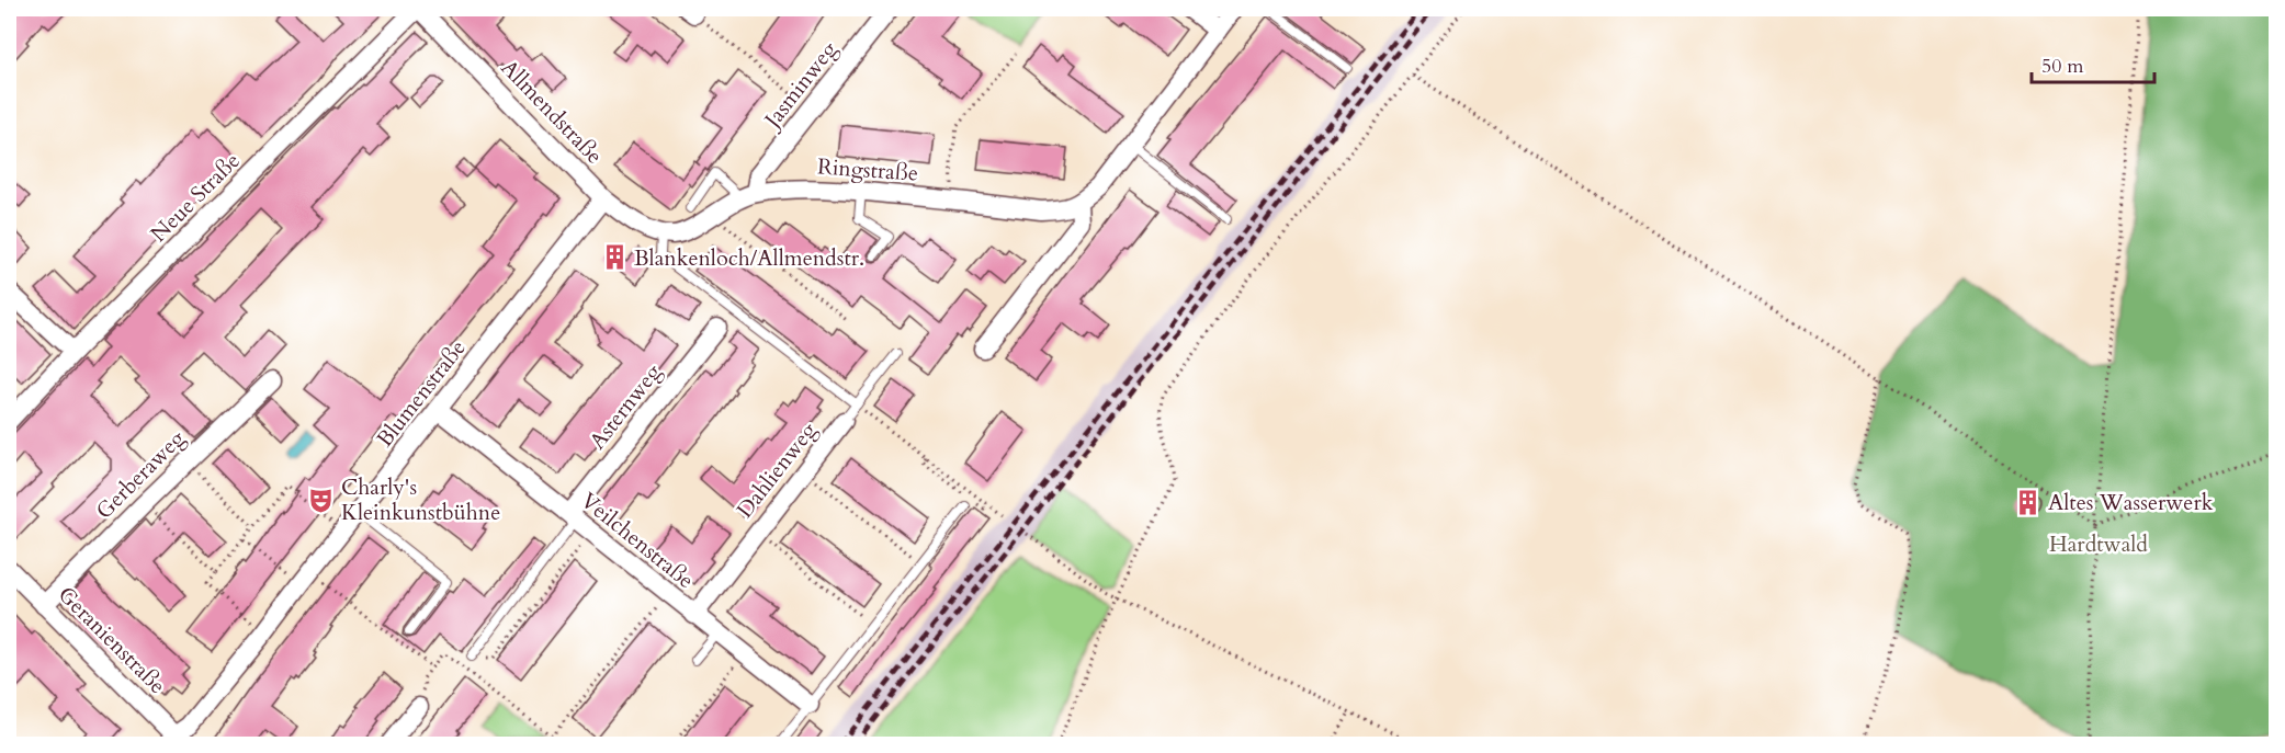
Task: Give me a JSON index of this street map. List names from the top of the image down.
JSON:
{
  "streets": {
    "street": [
      "Jasminweg",
      "Allmendstraße",
      "Ringstraße",
      "Neue Straße",
      "Blumenstraße",
      "Asternweg",
      "Dahlienweg",
      "Gerberaweg",
      "Veilchenstraße",
      "Geranienstraße"
    ]
  },
  "crossings": [
    ["Jasminweg", "Ringstraße"],
    ["Allmendstraße", "Ringstraße"],
    ["Allmendstraße", "Neue Straße"],
    ["Allmendstraße", "Blumenstraße"],
    ["Blumenstraße", "Veilchenstraße"],
    ["Blumenstraße", "Geranienstraße"],
    ["Asternweg", "Veilchenstraße"],
    ["Dahlienweg", "Veilchenstraße"],
    ["Gerberaweg", "Geranienstraße"]
  ],
  "parks": ["Hardtwald"],
  "places": {
    "building": ["Blankenloch/Allmendstr.", "Altes Wasserwerk"],
    "theatre": ["Charly's Kleinkunstbühne"]
  },
  "scale_bar": "50 m"
}
